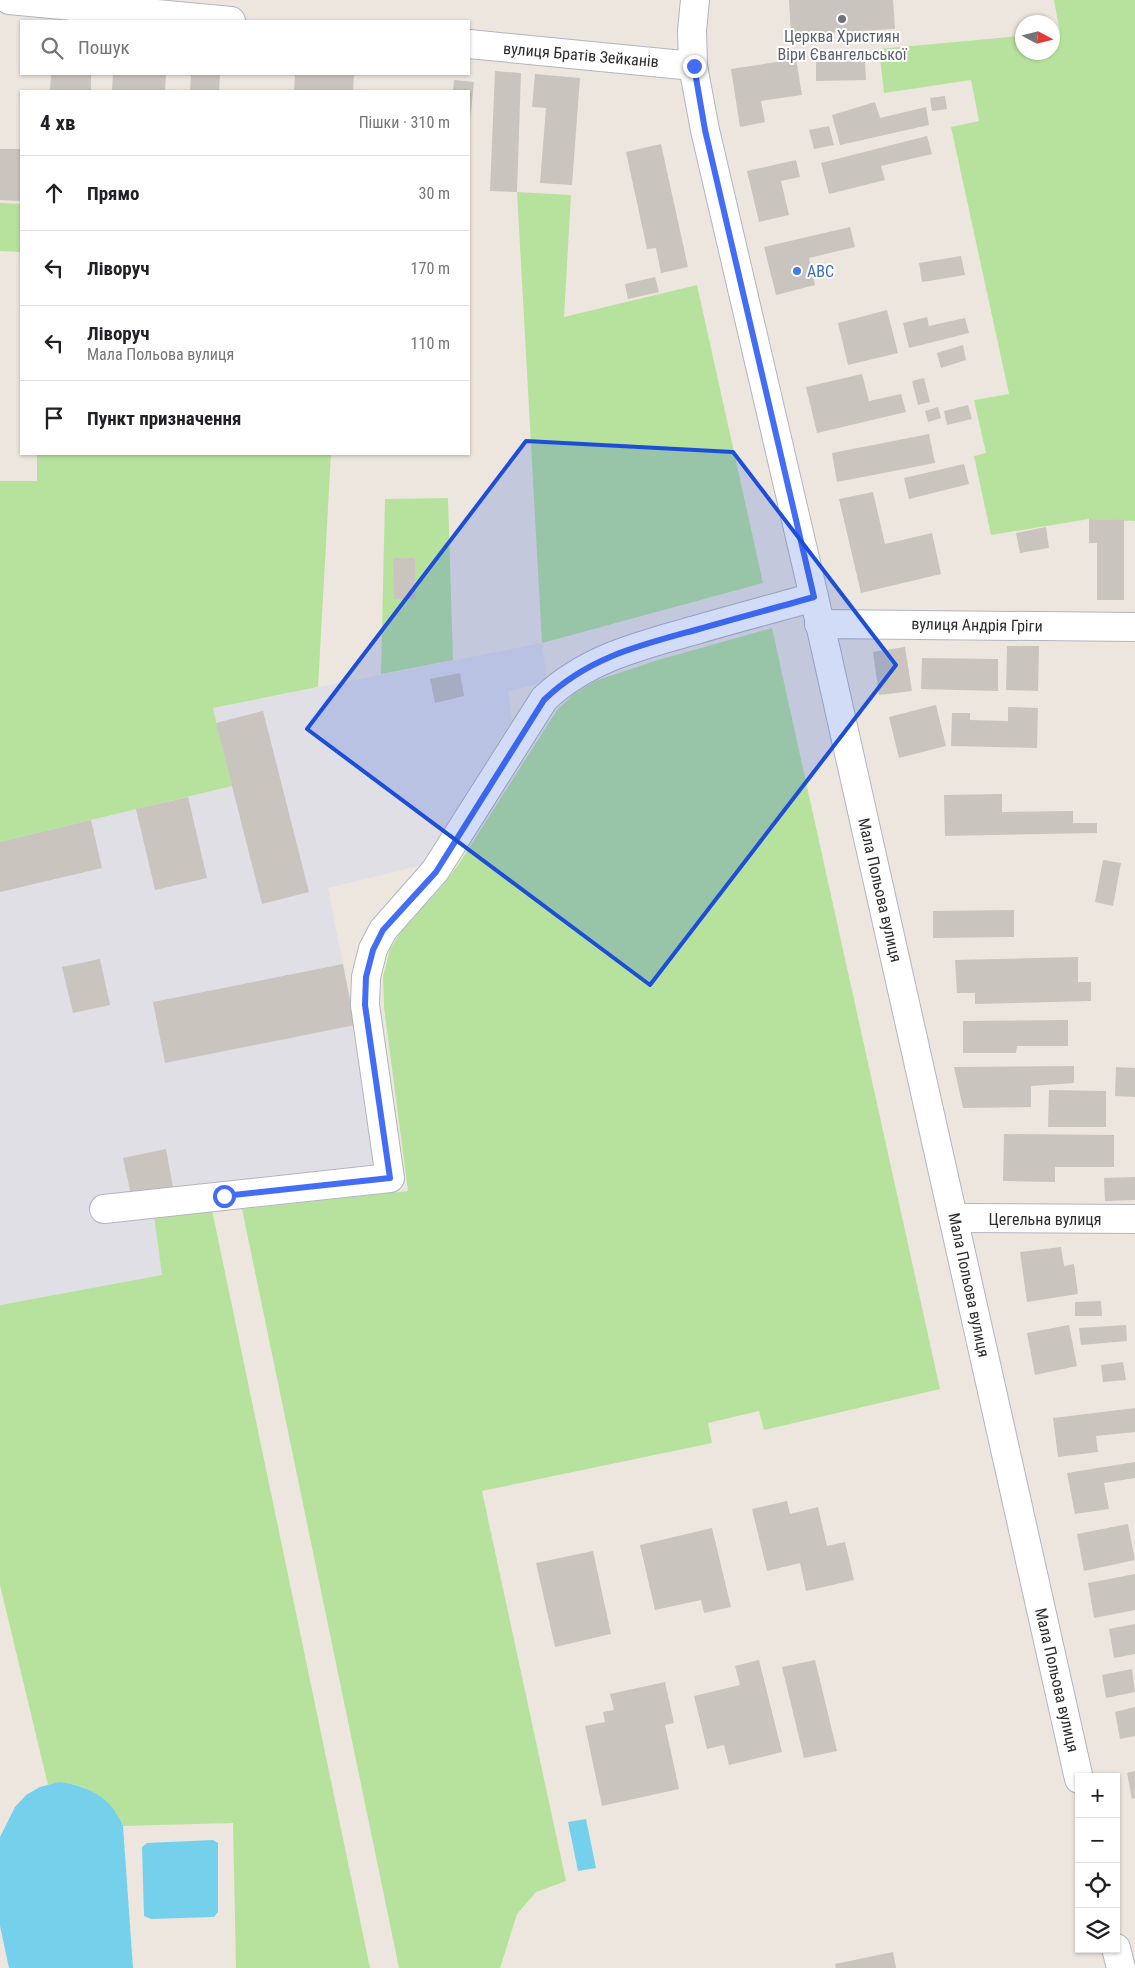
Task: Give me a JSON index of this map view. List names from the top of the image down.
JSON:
{
  "streets": {
    "street": [
      "вулиця Братів Зейканів",
      "вулиця Андрія Гріги",
      "Мала Польова вулиця",
      "Цегельна вулиця"
    ]
  },
  "crossings": [
    ["вулиця Братів Зейканів", "Мала Польова вулиця"],
    ["вулиця Андрія Гріги", "Мала Польова вулиця"],
    ["Мала Польова вулиця", "Цегельна вулиця"]
  ],
  "places": ["Церква Християн Віри Євангельської", "ABC"],
  "north": "right",
  "page": {
    "search": "Пошук",
    "heading": ["4 хв", "Пішки · 310 m"],
    "list": [
      ["Прямо", "30 m"],
      ["Ліворуч", "170 m"],
      ["Ліворуч", "Мала Польова вулиця", "110 m"],
      "Пункт призначення"
    ],
    "map_buttons": ["+", "−"]
  }
}
